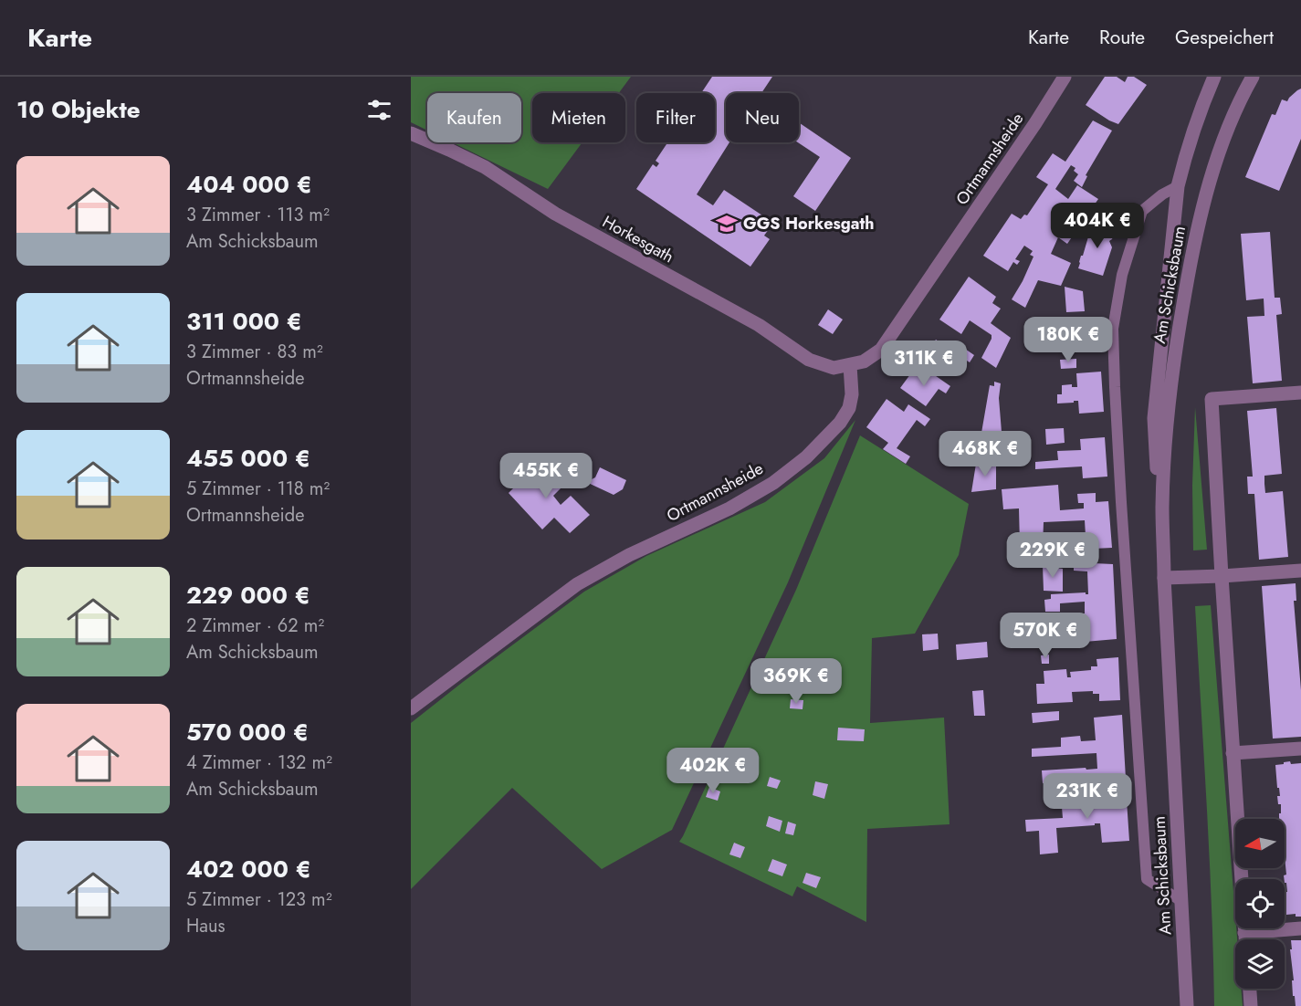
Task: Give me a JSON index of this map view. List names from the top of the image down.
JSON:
{
  "streets": {
    "street": ["Ortmannsheide", "Horkesgath", "Am Schicksbaum"]
  },
  "crossings": [
    ["Ortmannsheide", "Horkesgath"]
  ],
  "places": {
    "school or university": ["GGS Horkesgath"]
  },
  "north": "left",
  "page": {
    "header": "Karte",
    "nav": ["Karte", "Route", "Gespeichert"],
    "heading": "10 Objekte",
    "chip": [
      "Kaufen",
      "Mieten",
      "Filter",
      "Neu"
    ],
    "list": [
      {
        "name": "404 000 €",
        "note": "3 Zimmer · 113 m² · Am Schicksbaum"
      },
      {
        "name": "311 000 €",
        "note": "3 Zimmer · 83 m² · Ortmannsheide"
      },
      {
        "name": "455 000 €",
        "note": "5 Zimmer · 118 m² · Ortmannsheide"
      },
      {
        "name": "229 000 €",
        "note": "2 Zimmer · 62 m² · Am Schicksbaum"
      },
      {
        "name": "570 000 €",
        "note": "4 Zimmer · 132 m² · Am Schicksbaum"
      },
      {
        "name": "402 000 €",
        "note": "5 Zimmer · 123 m² · Haus"
      }
    ],
    "price": [
      "404K €",
      "180K €",
      "311K €",
      "468K €",
      "455K €",
      "229K €",
      "570K €",
      "369K €",
      "402K €",
      "231K €"
    ]
  }
}
